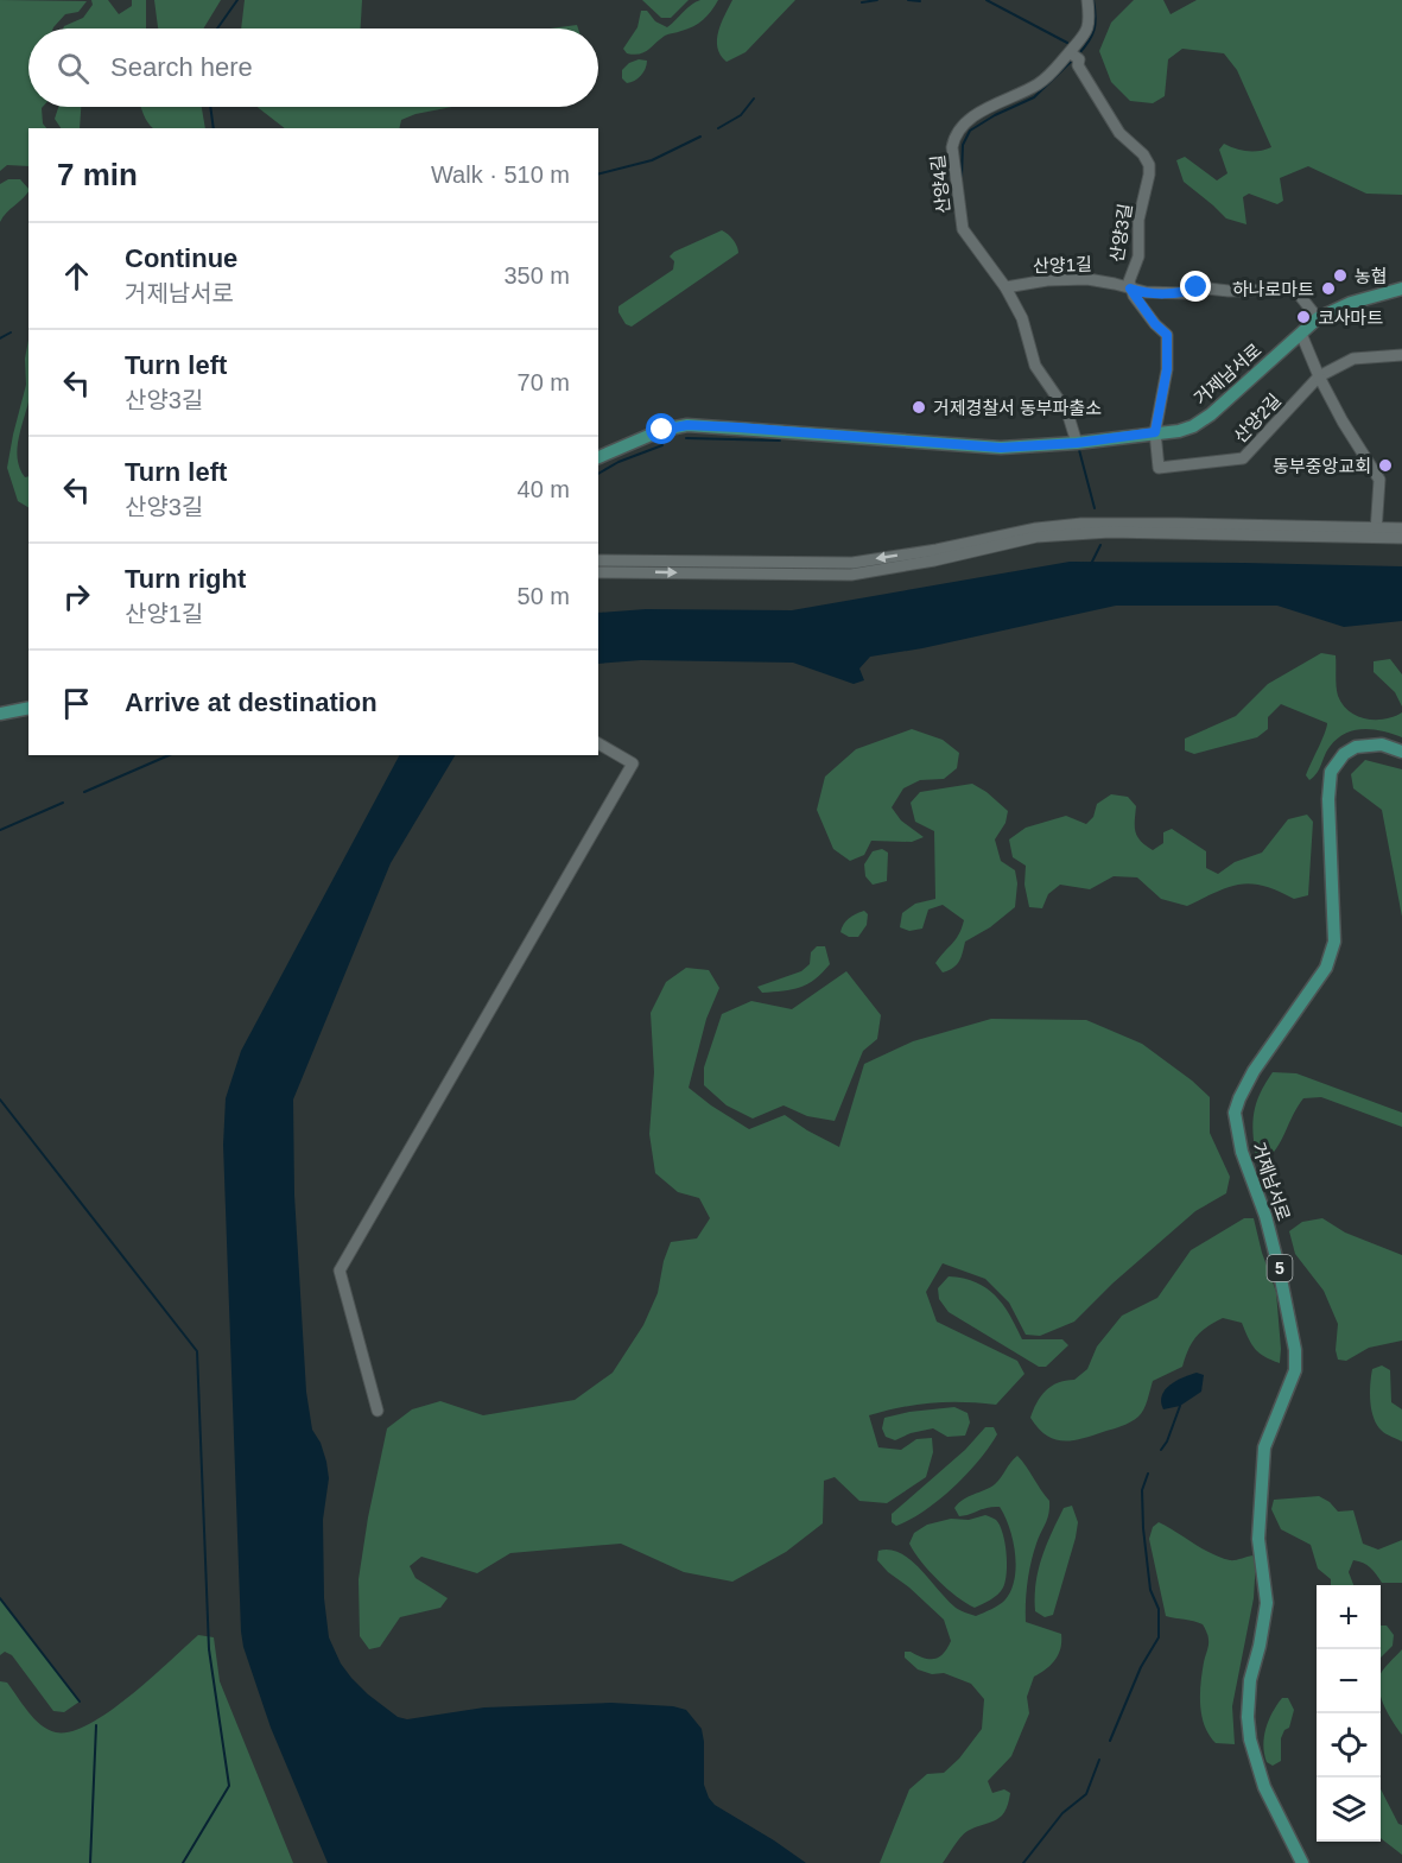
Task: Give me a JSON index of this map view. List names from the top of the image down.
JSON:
{
  "streets": {
    "main road": ["거제남서로", "5"],
    "street": [
      "산양4길",
      "산양3길",
      "산양1길",
      "산양2길"
    ]
  },
  "crossings": [
    ["산양4길", "산양3길"],
    ["산양4길", "산양1길"],
    ["산양4길", "거제남서로"],
    ["산양3길", "산양1길"],
    ["산양3길", "거제남서로"],
    ["산양3길", "산양2길"],
    ["산양1길", "거제남서로"],
    ["거제남서로", "산양2길"]
  ],
  "places": [
    "농협",
    "하나로마트",
    "코사마트",
    "거제경찰서 동부파출소",
    "동부중앙교회"
  ],
  "page": {
    "search": "Search here",
    "heading": ["7 min", "Walk · 510 m"],
    "list": [
      ["Continue", "거제남서로", "350 m"],
      ["Turn left", "산양3길", "70 m"],
      ["Turn left", "산양3길", "40 m"],
      ["Turn right", "산양1길", "50 m"],
      "Arrive at destination"
    ],
    "map_buttons": ["+", "−"]
  }
}
